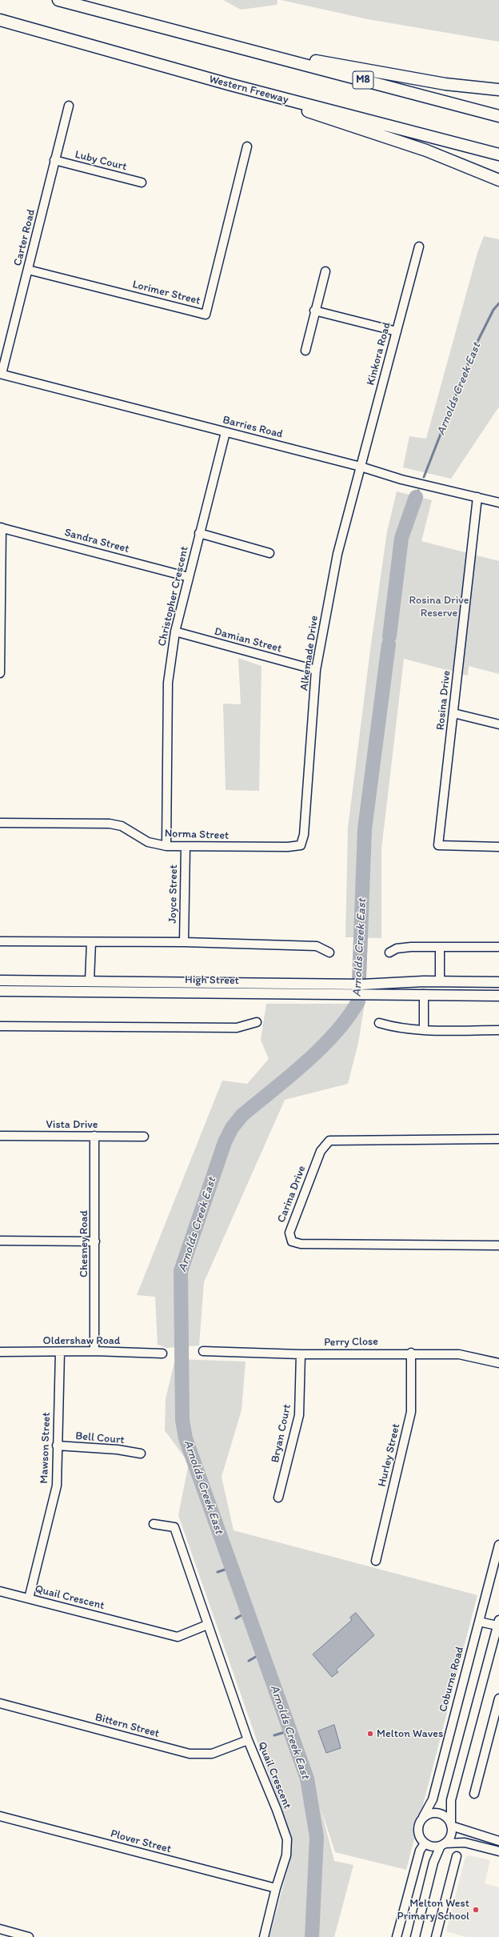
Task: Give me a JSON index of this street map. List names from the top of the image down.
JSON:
{
  "streets": {
    "highway": ["M8", "Western Freeway"],
    "main road": ["High Street"],
    "street": [
      "Luby Court",
      "Carter Road",
      "Lorimer Street",
      "Kinkora Road",
      "Barries Road",
      "Sandra Street",
      "Christopher Crescent",
      "Damian Street",
      "Alkemade Drive",
      "Rosina Drive",
      "Norma Street",
      "Joyce Street",
      "Vista Drive",
      "Carina Drive",
      "Chesney Road",
      "Oldershaw Road",
      "Perry Close",
      "Bryan Court",
      "Bell Court",
      "Mawson Street",
      "Hurley Street",
      "Quail Crescent",
      "Coburns Road",
      "Bittern Street",
      "Plover Street"
    ]
  },
  "crossings": [
    ["Luby Court", "Carter Road"],
    ["Carter Road", "Lorimer Street"],
    ["Carter Road", "Barries Road"],
    ["Kinkora Road", "Barries Road"],
    ["Kinkora Road", "Alkemade Drive"],
    ["Barries Road", "Christopher Crescent"],
    ["Barries Road", "Alkemade Drive"],
    ["Barries Road", "Rosina Drive"],
    ["Sandra Street", "Christopher Crescent"],
    ["Christopher Crescent", "Damian Street"],
    ["Christopher Crescent", "Norma Street"],
    ["Damian Street", "Alkemade Drive"],
    ["Alkemade Drive", "Norma Street"],
    ["Norma Street", "Joyce Street"],
    ["Vista Drive", "Chesney Road"],
    ["Chesney Road", "Oldershaw Road"],
    ["Oldershaw Road", "Mawson Street"],
    ["Perry Close", "Bryan Court"],
    ["Perry Close", "Hurley Street"],
    ["Bell Court", "Mawson Street"],
    ["Mawson Street", "Quail Crescent"],
    ["Quail Crescent", "Bittern Street"],
    ["Quail Crescent", "Plover Street"]
  ],
  "water": ["Arnolds Creek East"],
  "parks": ["Rosina Drive Reserve"],
  "places": ["Melton Waves", "Melton West Primary School"]
}
